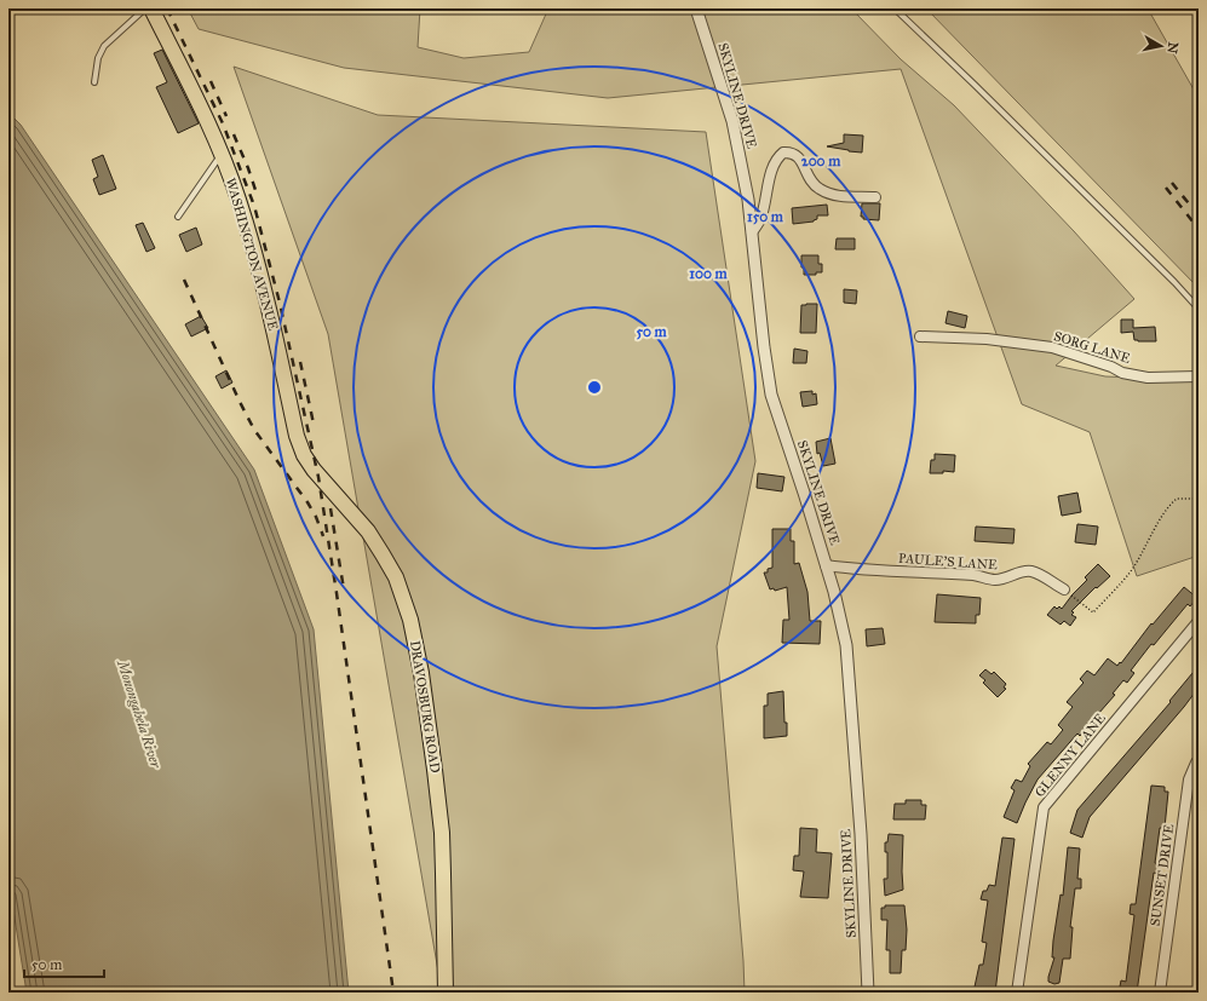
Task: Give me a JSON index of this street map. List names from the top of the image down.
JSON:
{
  "streets": {
    "main road": ["WASHINGTON AVENUE", "DRAVOSBURG ROAD"],
    "street": [
      "SKYLINE DRIVE",
      "SORG LANE",
      "PAULE'S LANE",
      "GLENNY LANE",
      "SUNSET DRIVE"
    ]
  },
  "crossings": [
    ["SKYLINE DRIVE", "PAULE'S LANE"],
    ["WASHINGTON AVENUE", "DRAVOSBURG ROAD"]
  ],
  "water": ["Monongahela River"],
  "scale_bar": "50 m",
  "north": "right",
  "rings": [
    "200 m",
    "150 m",
    "100 m",
    "50 m"
  ]
}
